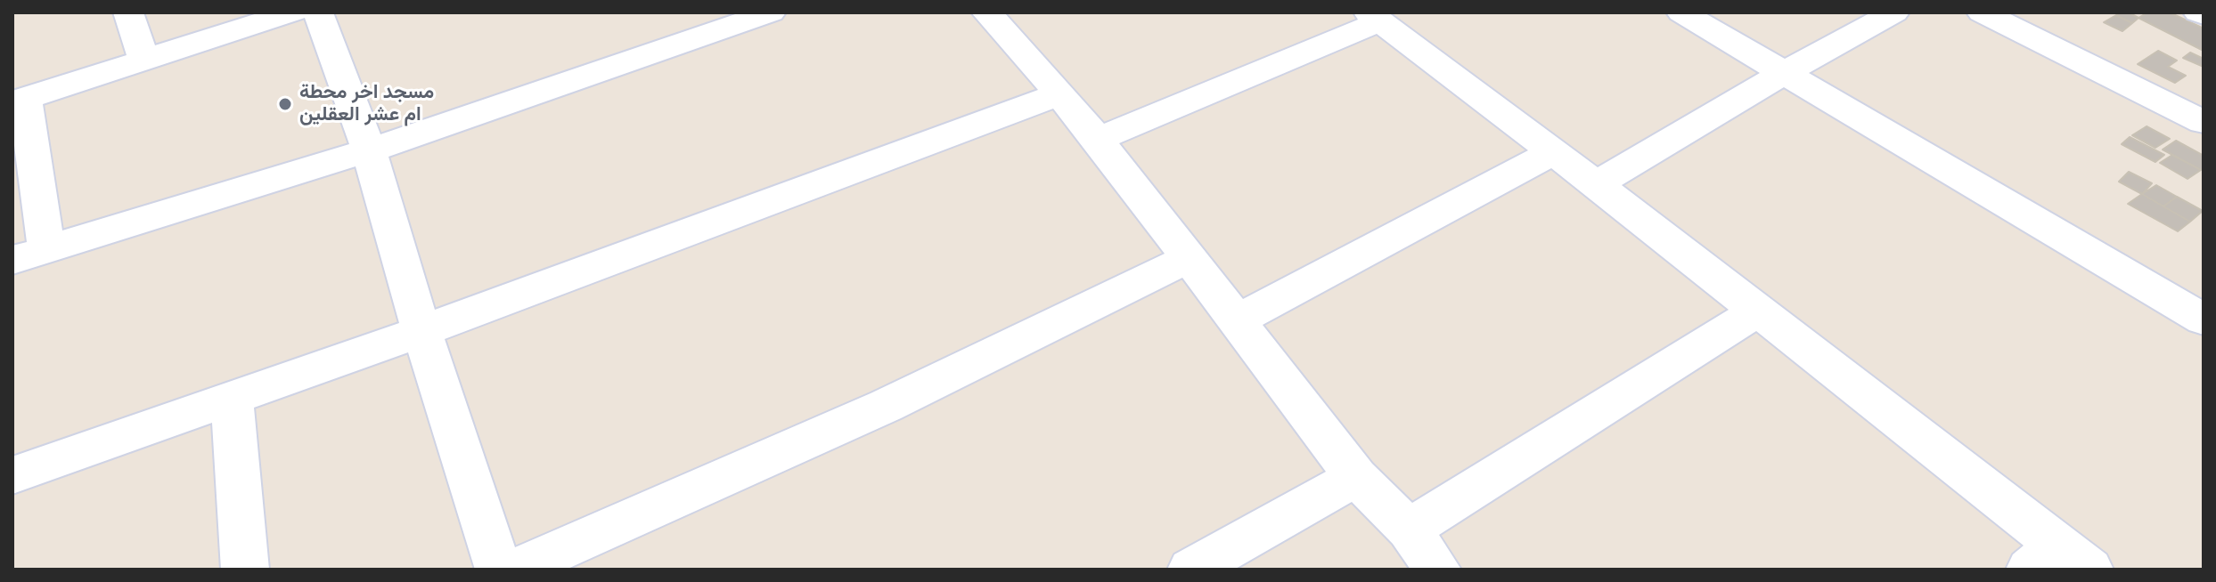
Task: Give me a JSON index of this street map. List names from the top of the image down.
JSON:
{
  "places": ["مسجد اخر محطة ام عشر العقلين"]
}
